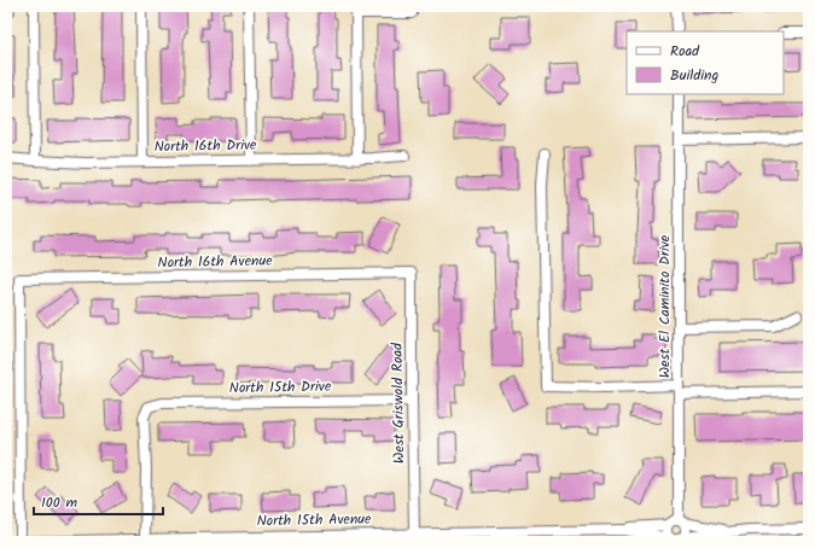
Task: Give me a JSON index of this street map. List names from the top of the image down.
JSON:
{
  "streets": {
    "street": [
      "North 16th Drive",
      "North 16th Avenue",
      "West El Caminito Drive",
      "North 15th Drive",
      "West Griswold Road",
      "North 15th Avenue"
    ]
  },
  "crossings": [
    ["North 16th Avenue", "West Griswold Road"],
    ["North 16th Avenue", "North 15th Avenue"],
    ["West El Caminito Drive", "North 15th Avenue"],
    ["North 15th Drive", "West Griswold Road"],
    ["North 15th Drive", "North 15th Avenue"],
    ["West Griswold Road", "North 15th Avenue"]
  ],
  "legend": ["Road", "Building"],
  "scale_bar": "100 m"
}
